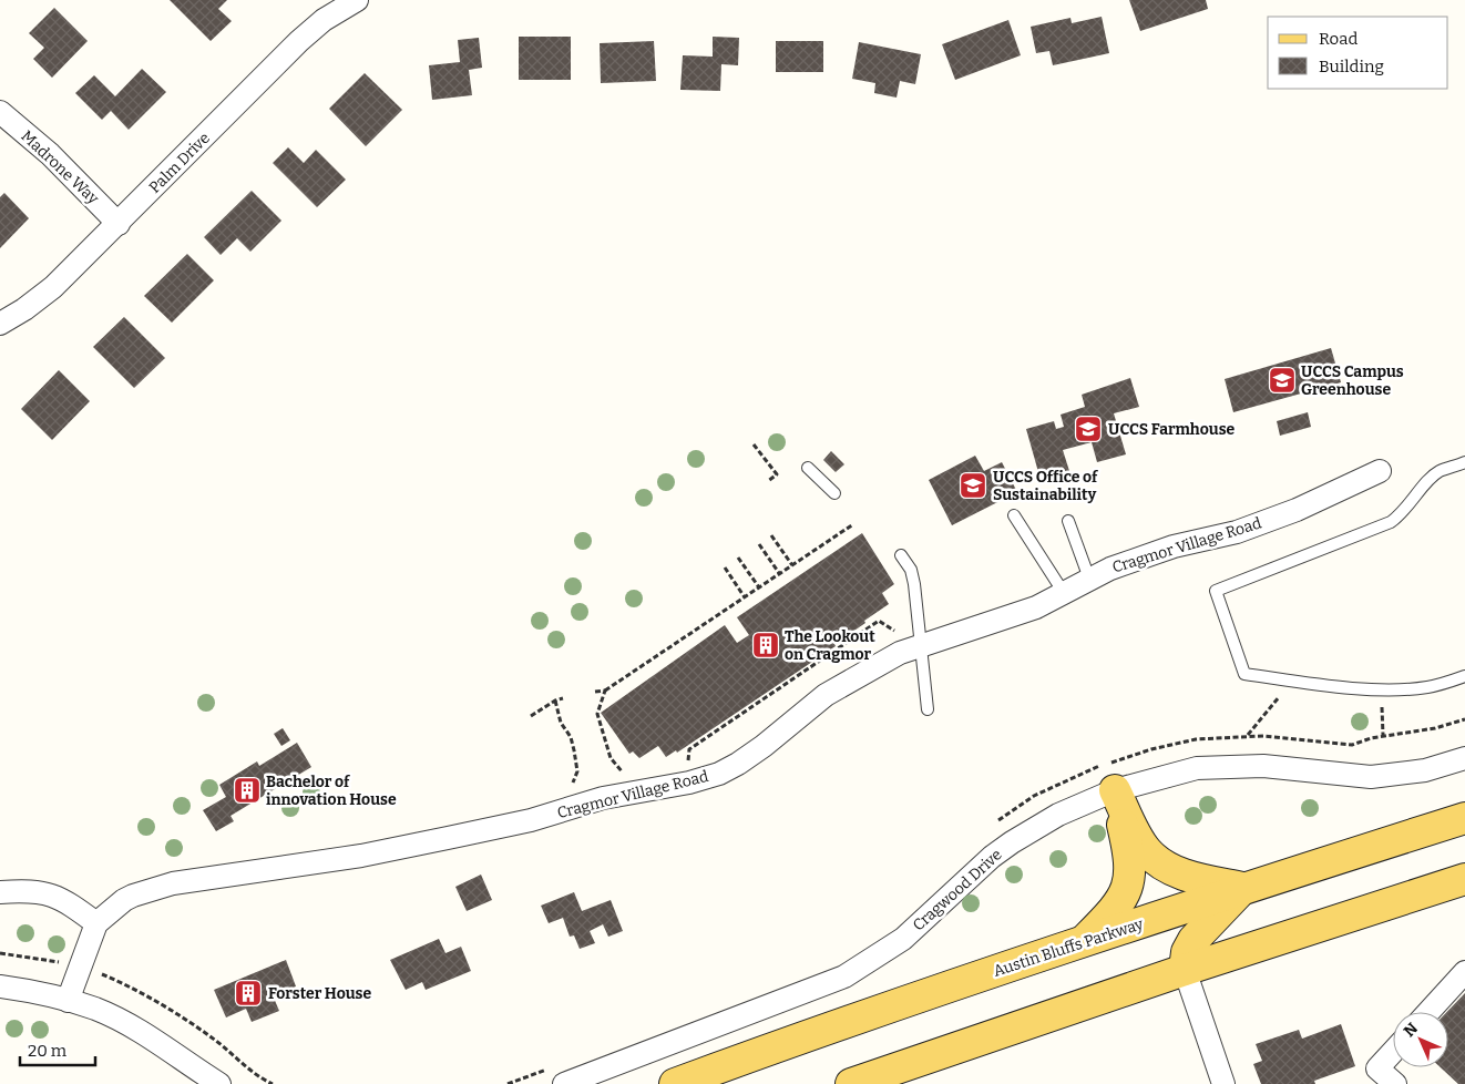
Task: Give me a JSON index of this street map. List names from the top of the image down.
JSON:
{
  "streets": {
    "main road": ["Austin Bluffs Parkway"],
    "street": [
      "Palm Drive",
      "Madrone Way",
      "Cragmor Village Road",
      "Cragwood Drive"
    ]
  },
  "crossings": [
    ["Palm Drive", "Madrone Way"]
  ],
  "places": {
    "school or university": ["UCCS Campus Greenhouse", "UCCS Farmhouse", "UCCS Office of Sustainability"],
    "building": ["The Lookout on Cragmor", "Bachelor of innovation House", "Forster House"]
  },
  "legend": ["Road", "Building"],
  "scale_bar": "20 m",
  "north": "top left"
}
